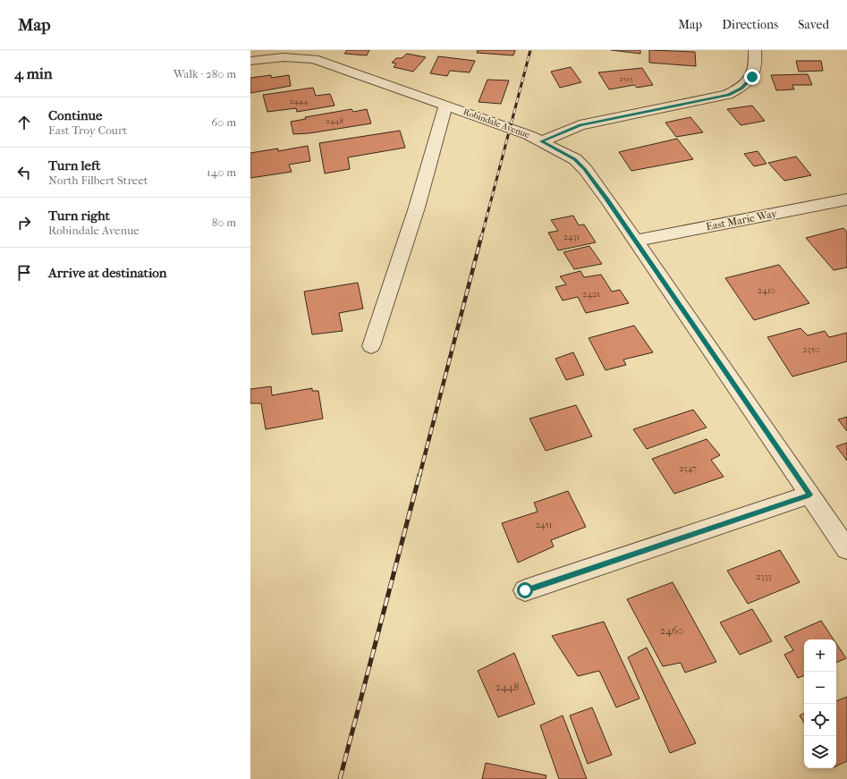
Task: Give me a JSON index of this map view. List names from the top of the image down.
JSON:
{
  "streets": {
    "street": ["Robindale Avenue", "East Marie Way"]
  },
  "house_numbers": [
    "2515",
    "2444",
    "2448",
    "2431",
    "2410",
    "2421",
    "2350",
    "2347",
    "2451",
    "2333",
    "2460",
    "2448"
  ],
  "page": {
    "header": "Map",
    "nav": ["Map", "Directions", "Saved"],
    "heading": ["4 min", "Walk · 280 m"],
    "list": [
      ["Continue", "East Troy Court", "60 m"],
      ["Turn left", "North Filbert Street", "140 m"],
      ["Turn right", "Robindale Avenue", "80 m"],
      "Arrive at destination"
    ],
    "map_buttons": ["+", "−"]
  }
}
